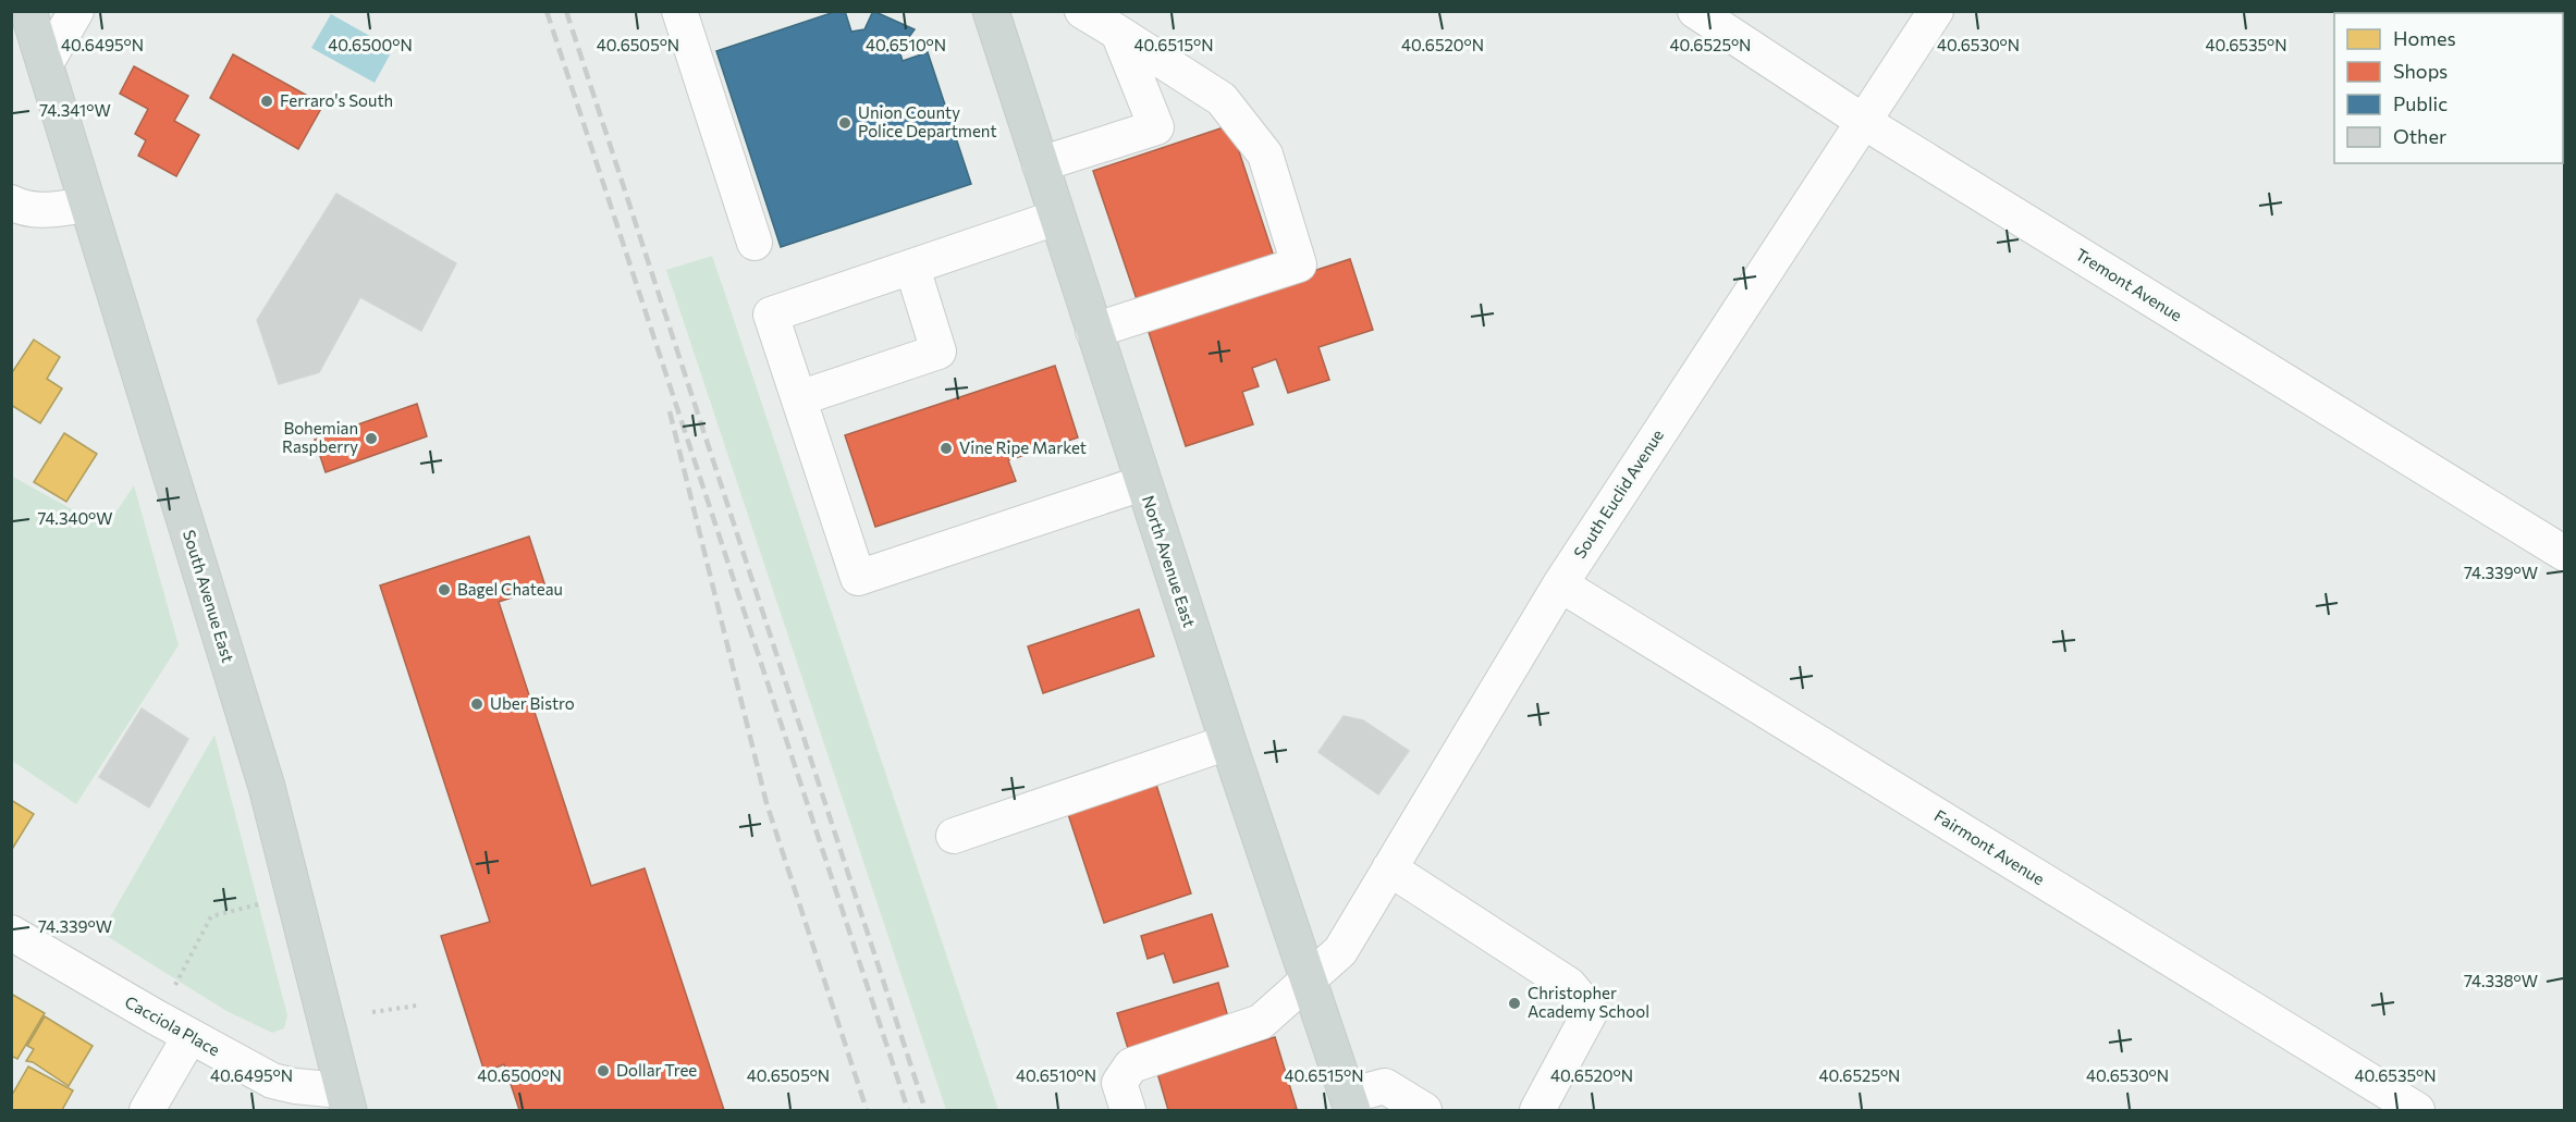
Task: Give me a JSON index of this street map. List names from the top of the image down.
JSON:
{
  "streets": {
    "main road": ["North Avenue East", "South Avenue East"],
    "street": [
      "Tremont Avenue",
      "South Euclid Avenue",
      "Fairmont Avenue",
      "Cacciola Place"
    ]
  },
  "crossings": [
    ["Tremont Avenue", "South Euclid Avenue"],
    ["South Euclid Avenue", "North Avenue East"],
    ["South Euclid Avenue", "Fairmont Avenue"],
    ["South Avenue East", "Cacciola Place"]
  ],
  "places": [
    "Ferraro's South",
    "Union County Police Department",
    "Bohemian Raspberry",
    "Vine Ripe Market",
    "Bagel Chateau",
    "Uber Bistro",
    "Christopher Academy School",
    "Dollar Tree"
  ],
  "legend": [
    "Homes",
    "Shops",
    "Public",
    "Other"
  ],
  "coordinates": [
    "40.6495°N",
    "40.6500°N",
    "40.6505°N",
    "40.6510°N",
    "40.6515°N",
    "40.6520°N",
    "40.6525°N",
    "40.6530°N",
    "40.6535°N",
    "74.341°W",
    "74.340°W",
    "74.339°W",
    "74.338°W"
  ]
}
